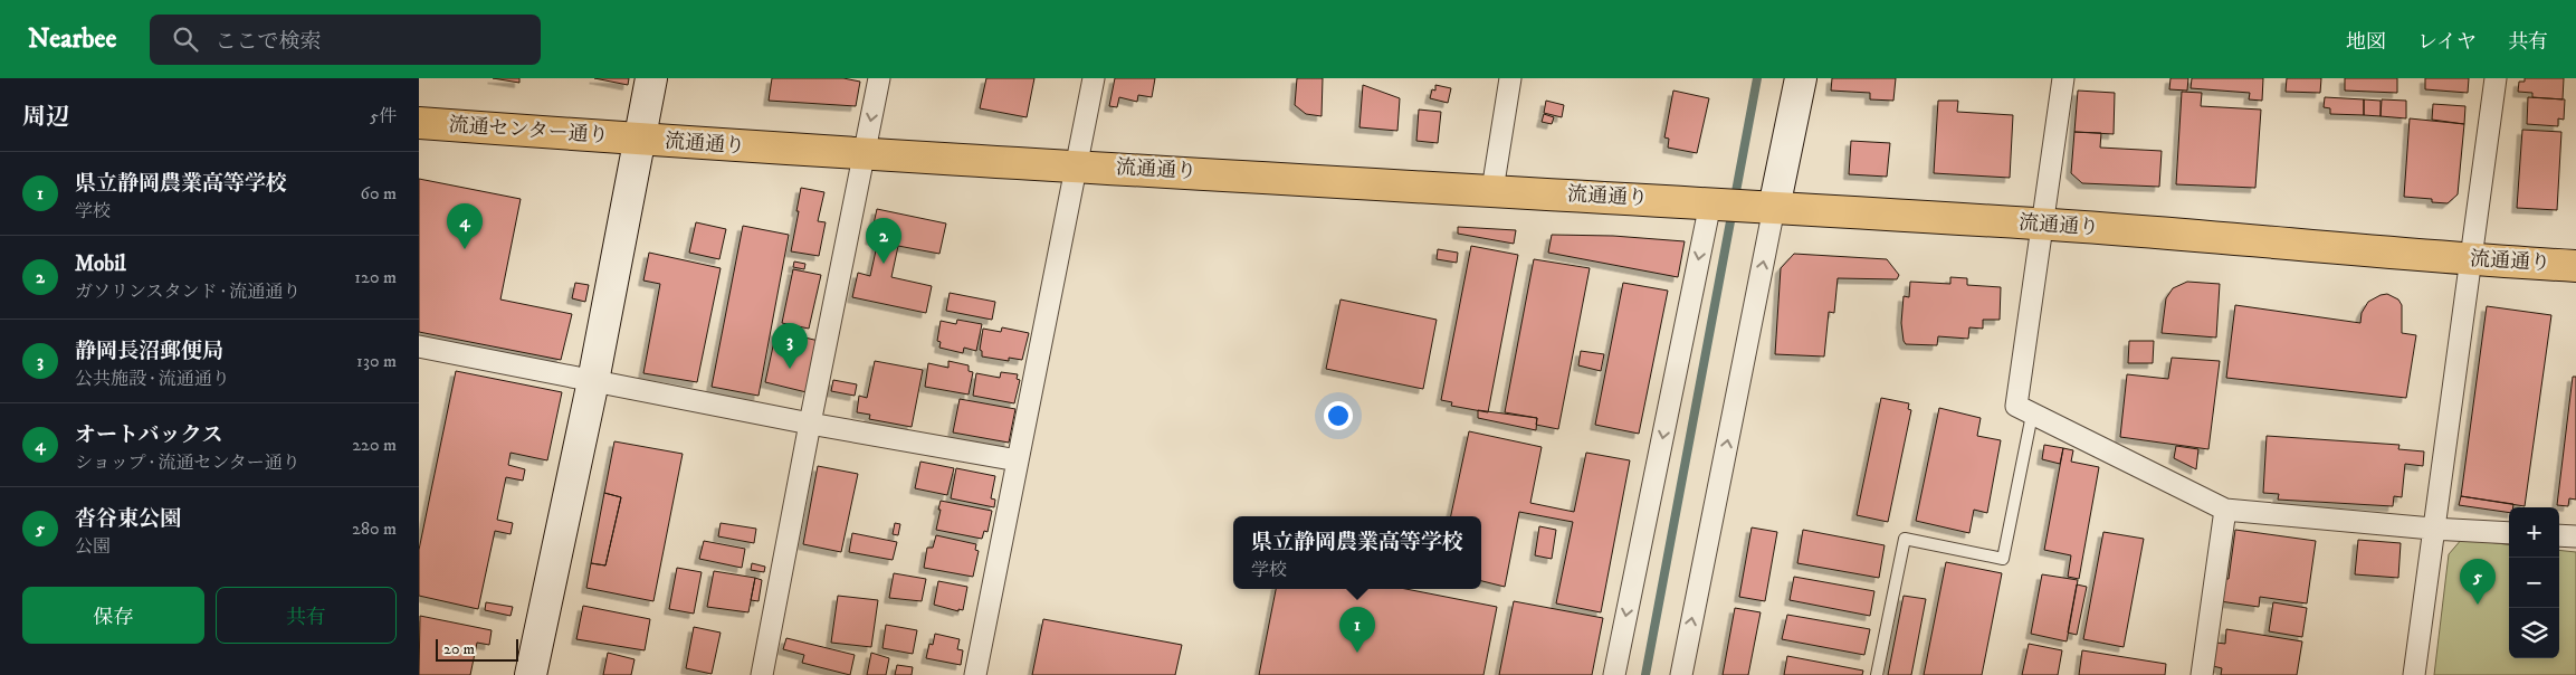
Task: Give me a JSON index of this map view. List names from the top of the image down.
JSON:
{
  "streets": {
    "main road": ["流通センター通り", "流通通り"]
  },
  "crossings": [
    ["流通センター通り", "流通通り"]
  ],
  "scale_bar": "20 m",
  "page": {
    "header": "Nearbee",
    "search": "ここで検索",
    "nav": ["地図", "レイヤ", "共有"],
    "heading": ["周辺", "5件"],
    "list": [
      {
        "mark": "1",
        "name": "県立静岡農業高等学校",
        "note": "学校",
        "value": "60 m"
      },
      {
        "mark": "2",
        "name": "Mobil",
        "note": "ガソリンスタンド · 流通通り",
        "value": "120 m"
      },
      {
        "mark": "3",
        "name": "静岡長沼郵便局",
        "note": "公共施設 · 流通通り",
        "value": "130 m"
      },
      {
        "mark": "4",
        "name": "オートバックス",
        "note": "ショップ · 流通センター通り",
        "value": "220 m"
      },
      {
        "mark": "5",
        "name": "沓谷東公園",
        "note": "公園",
        "value": "280 m"
      }
    ],
    "pins": [
      "4",
      "2",
      "3",
      "5",
      "1"
    ],
    "map_buttons": ["+", "−"],
    "popup": ["県立静岡農業高等学校", "学校"],
    "buttons": ["保存", "共有"],
    "scale": "20 m"
  }
}
